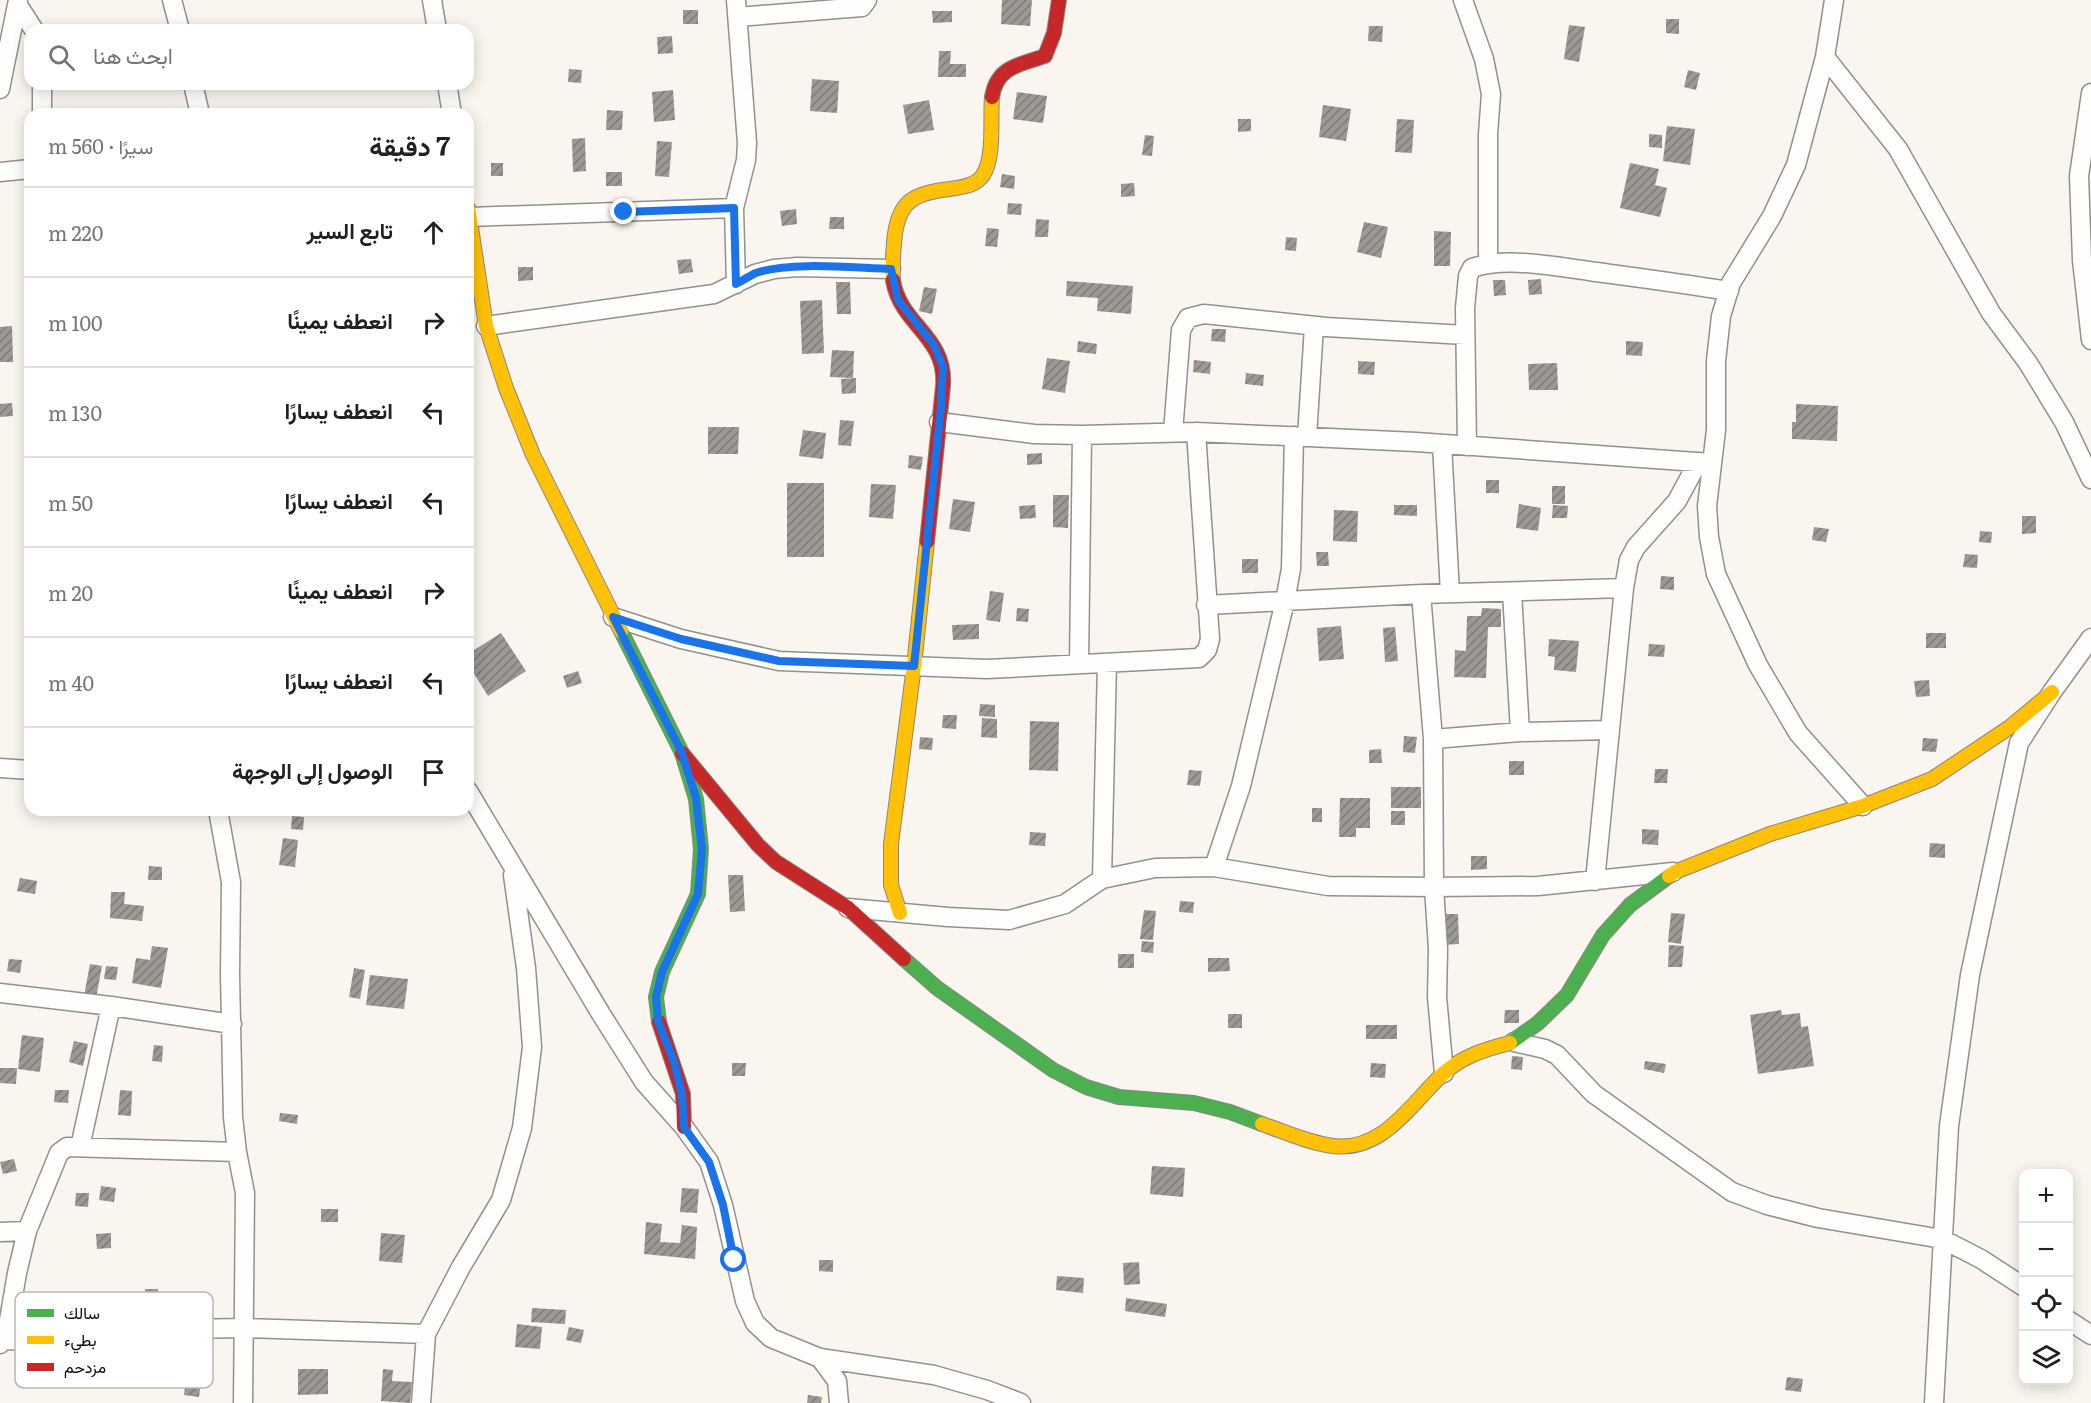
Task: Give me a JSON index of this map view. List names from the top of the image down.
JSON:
{
  "legend": ["سالك", "بطيء", "مزدحم"],
  "page": {
    "search": "ابحث هنا",
    "heading": ["7 دقيقة", "سيرًا · 560 m"],
    "list": [
      ["تابع السير", "220 m"],
      ["انعطف يمينًا", "100 m"],
      ["انعطف يسارًا", "130 m"],
      ["انعطف يسارًا", "50 m"],
      ["انعطف يمينًا", "20 m"],
      ["انعطف يسارًا", "40 m"],
      "الوصول إلى الوجهة"
    ],
    "map_buttons": ["+", "−"]
  }
}
